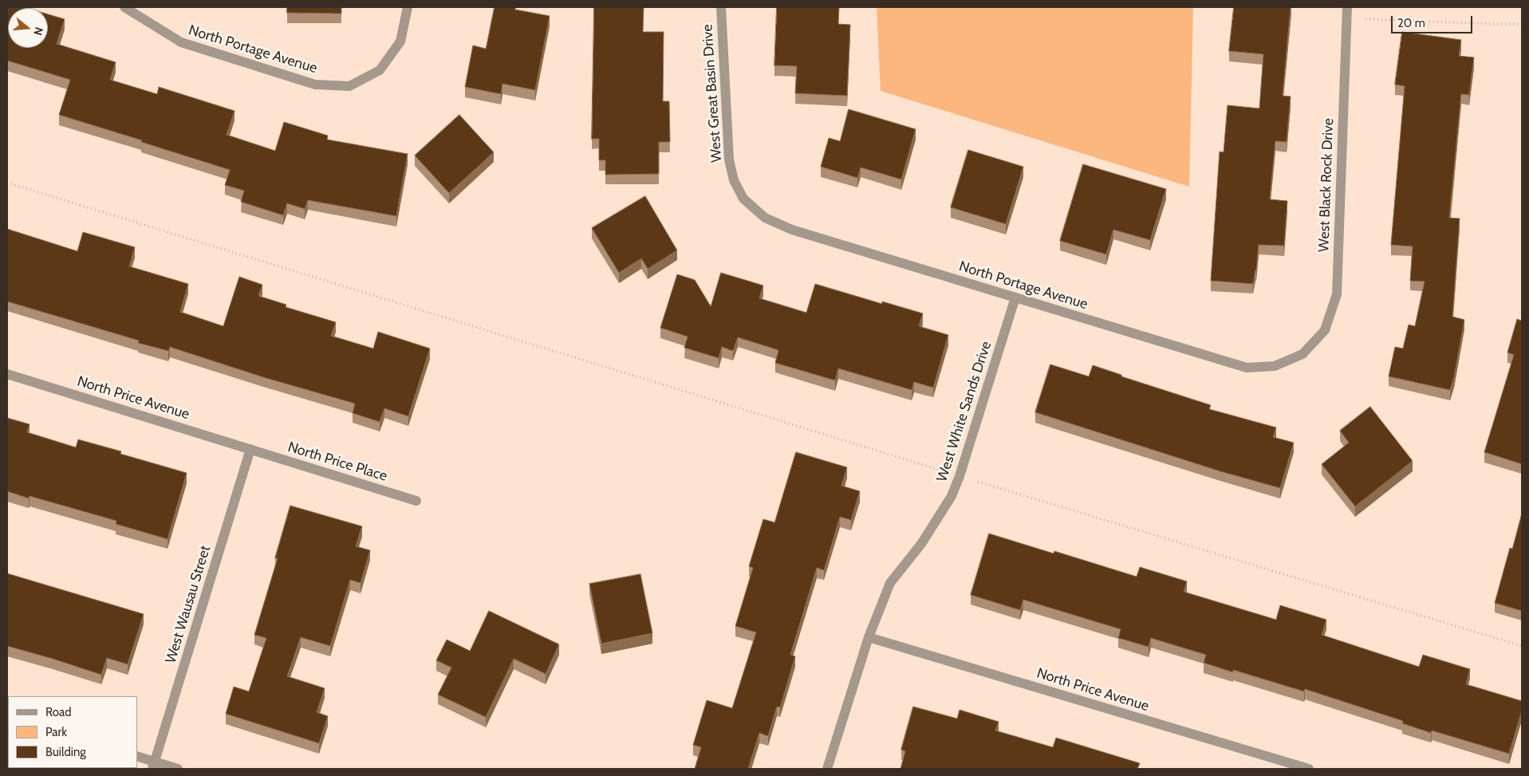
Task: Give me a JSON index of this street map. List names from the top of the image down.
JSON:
{
  "streets": {
    "street": [
      "North Portage Avenue",
      "West Great Basin Drive",
      "West Black Rock Drive",
      "North Price Avenue",
      "West White Sands Drive",
      "North Price Place",
      "West Wausau Street"
    ]
  },
  "crossings": [
    ["North Portage Avenue", "West Great Basin Drive"],
    ["North Portage Avenue", "West Black Rock Drive"],
    ["North Portage Avenue", "West White Sands Drive"],
    ["North Price Avenue", "West White Sands Drive"],
    ["North Price Avenue", "North Price Place"],
    ["North Price Avenue", "West Wausau Street"],
    ["North Price Place", "West Wausau Street"]
  ],
  "legend": ["Road", "Park", "Building"],
  "scale_bar": "20 m",
  "north": "right"
}
